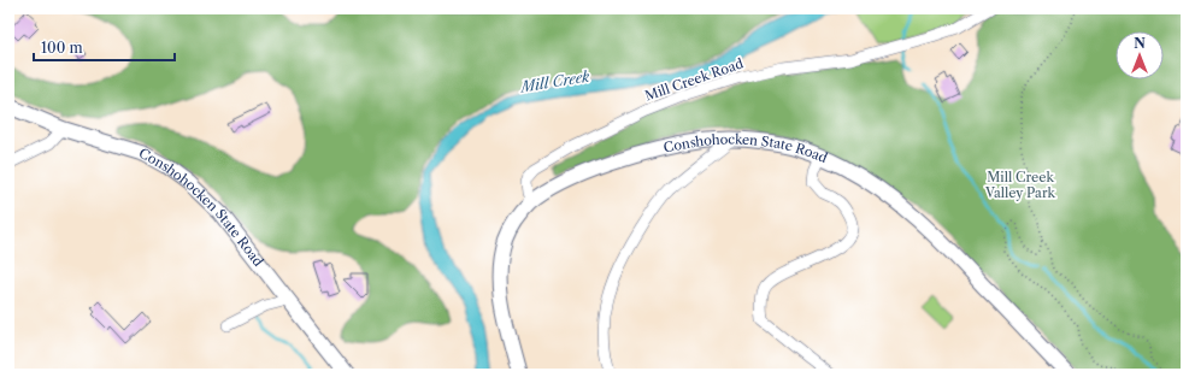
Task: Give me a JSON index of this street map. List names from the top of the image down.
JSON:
{
  "streets": {
    "main road": ["Conshohocken State Road"],
    "street": ["Mill Creek Road"]
  },
  "crossings": [
    ["Mill Creek Road", "Conshohocken State Road"]
  ],
  "water": ["Mill Creek"],
  "parks": ["Mill Creek Valley Park"],
  "scale_bar": "100 m",
  "north": "top"
}
